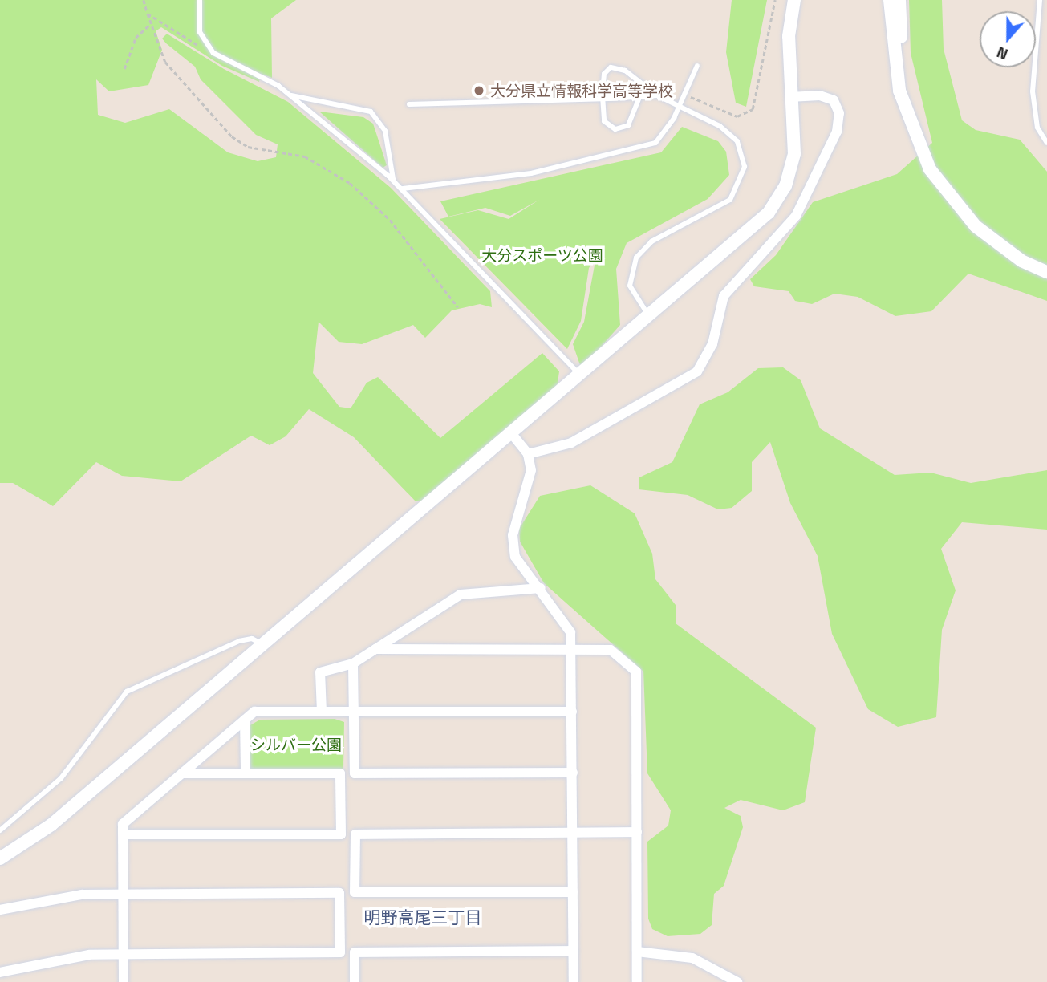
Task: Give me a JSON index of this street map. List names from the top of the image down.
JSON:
{
  "districts": ["明野高尾三丁目"],
  "parks": ["大分スポーツ公園", "シルバー公園"],
  "places": ["大分県立情報科学高等学校"],
  "north": "bottom"
}
